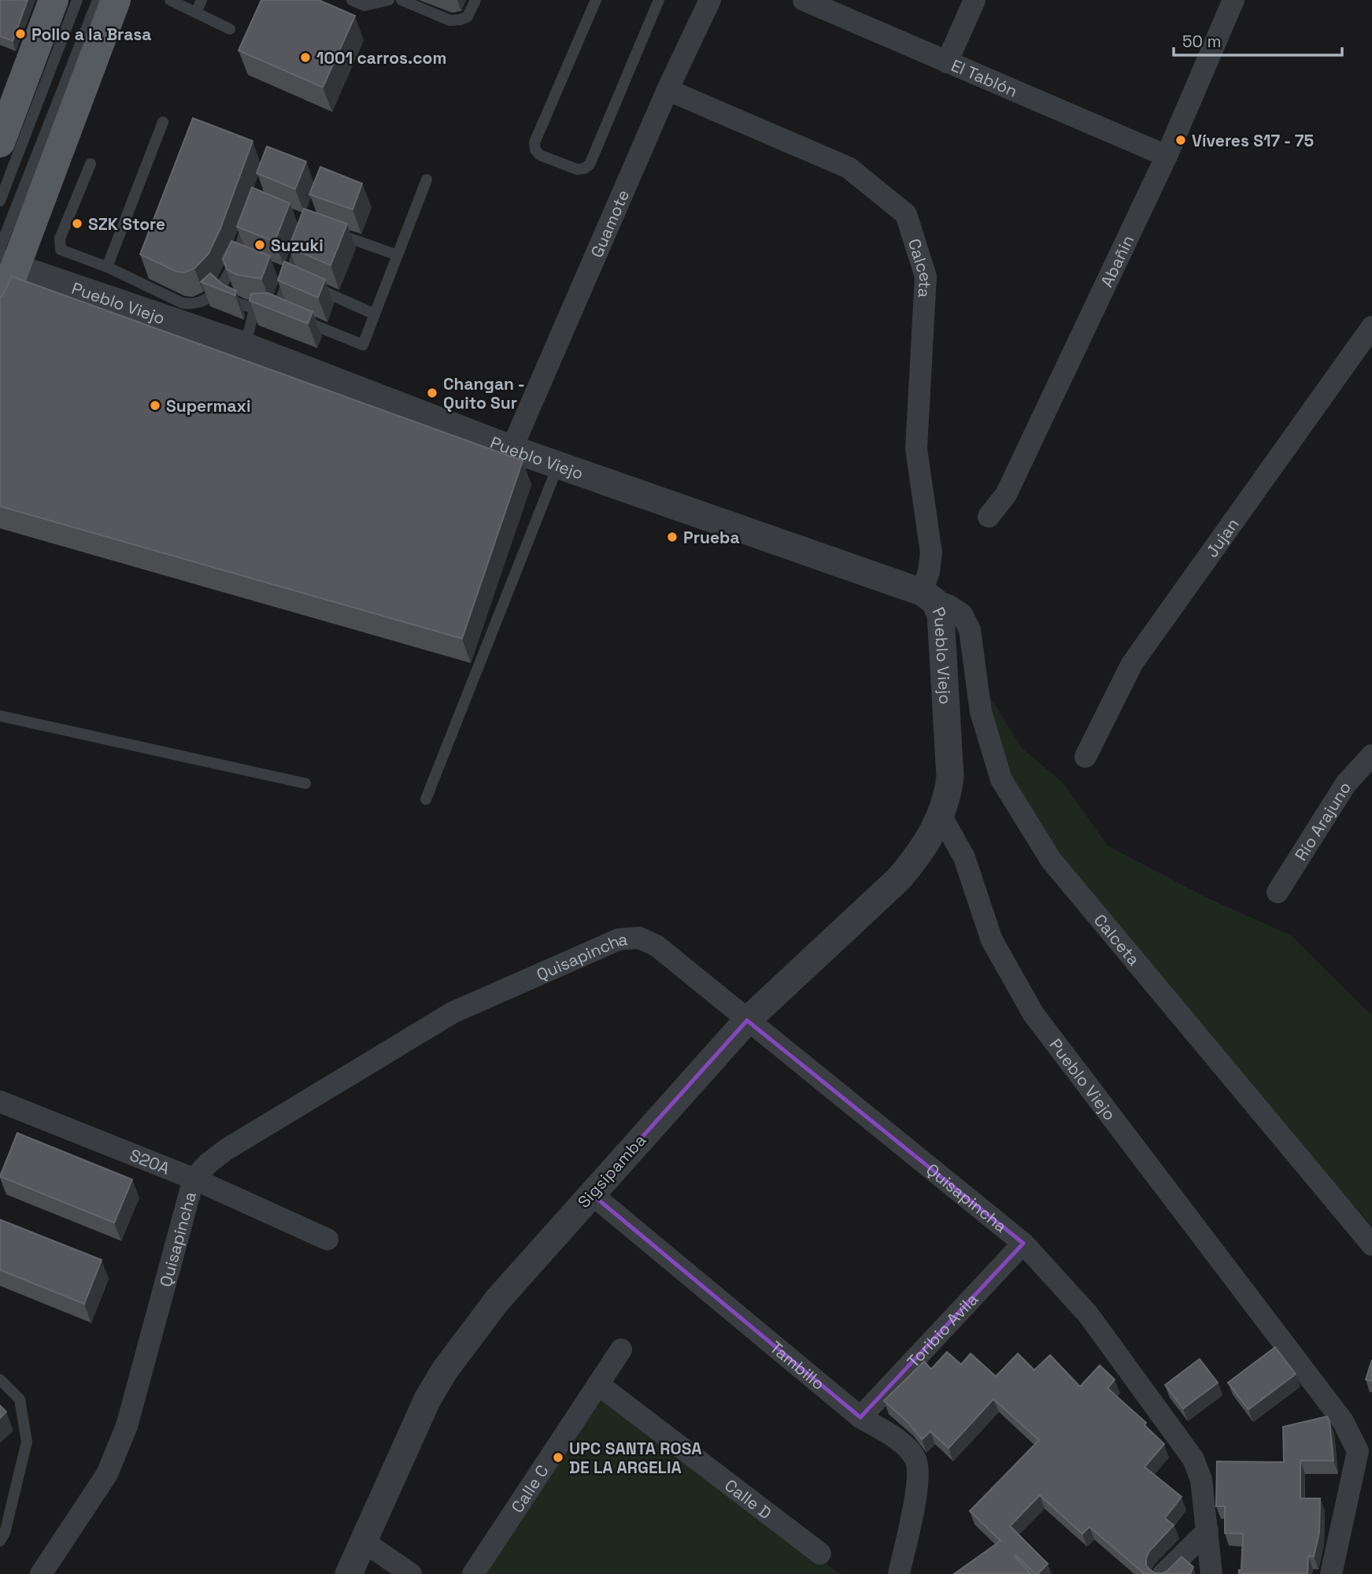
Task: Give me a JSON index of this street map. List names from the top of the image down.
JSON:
{
  "streets": {
    "street": [
      "El Tablón",
      "Guamote",
      "Abañin",
      "Calceta",
      "Pueblo Viejo",
      "Jujan",
      "Río Arajuno",
      "Quisapincha",
      "S20A",
      "Sigsipamba",
      "Toribio Avila",
      "Tambillo",
      "Calle C",
      "Calle D"
    ]
  },
  "crossings": [
    ["El Tablón", "Abañin"],
    ["Guamote", "Calceta"],
    ["Guamote", "Pueblo Viejo"],
    ["Calceta", "Pueblo Viejo"],
    ["Pueblo Viejo", "Sigsipamba"],
    ["Quisapincha", "S20A"],
    ["Quisapincha", "Sigsipamba"],
    ["Quisapincha", "Toribio Avila"],
    ["Sigsipamba", "Tambillo"],
    ["Toribio Avila", "Tambillo"],
    ["Calle C", "Calle D"]
  ],
  "places": [
    "Pollo a la Brasa",
    "1001 carros.com",
    "Víveres S17 - 75",
    "SZK Store",
    "Suzuki",
    "Changan - Quito Sur",
    "Supermaxi",
    "Prueba",
    "UPC SANTA ROSA DE LA ARGELIA"
  ],
  "scale_bar": "50 m"
}
